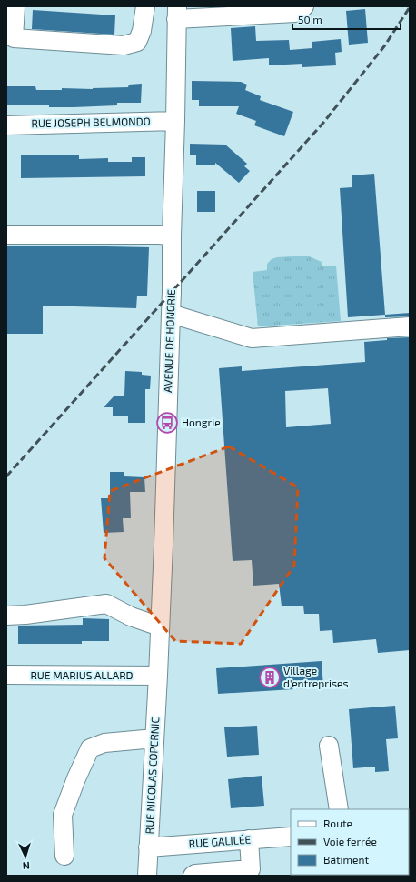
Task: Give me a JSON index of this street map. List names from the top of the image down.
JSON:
{
  "streets": {
    "street": [
      "RUE JOSEPH BELMONDO",
      "AVENUE DE HONGRIE",
      "RUE MARIUS ALLARD",
      "RUE NICOLAS COPERNIC",
      "RUE GALILÉE"
    ]
  },
  "crossings": [
    ["RUE JOSEPH BELMONDO", "AVENUE DE HONGRIE"],
    ["AVENUE DE HONGRIE", "RUE MARIUS ALLARD"],
    ["AVENUE DE HONGRIE", "RUE NICOLAS COPERNIC"],
    ["RUE MARIUS ALLARD", "RUE NICOLAS COPERNIC"],
    ["RUE NICOLAS COPERNIC", "RUE GALILÉE"]
  ],
  "places": {
    "bus stop": ["Hongrie"],
    "building": ["Village d'entreprises"]
  },
  "legend": ["Route", "Voie ferrée", "Bâtiment"],
  "scale_bar": "50 m",
  "north": "bottom"
}
